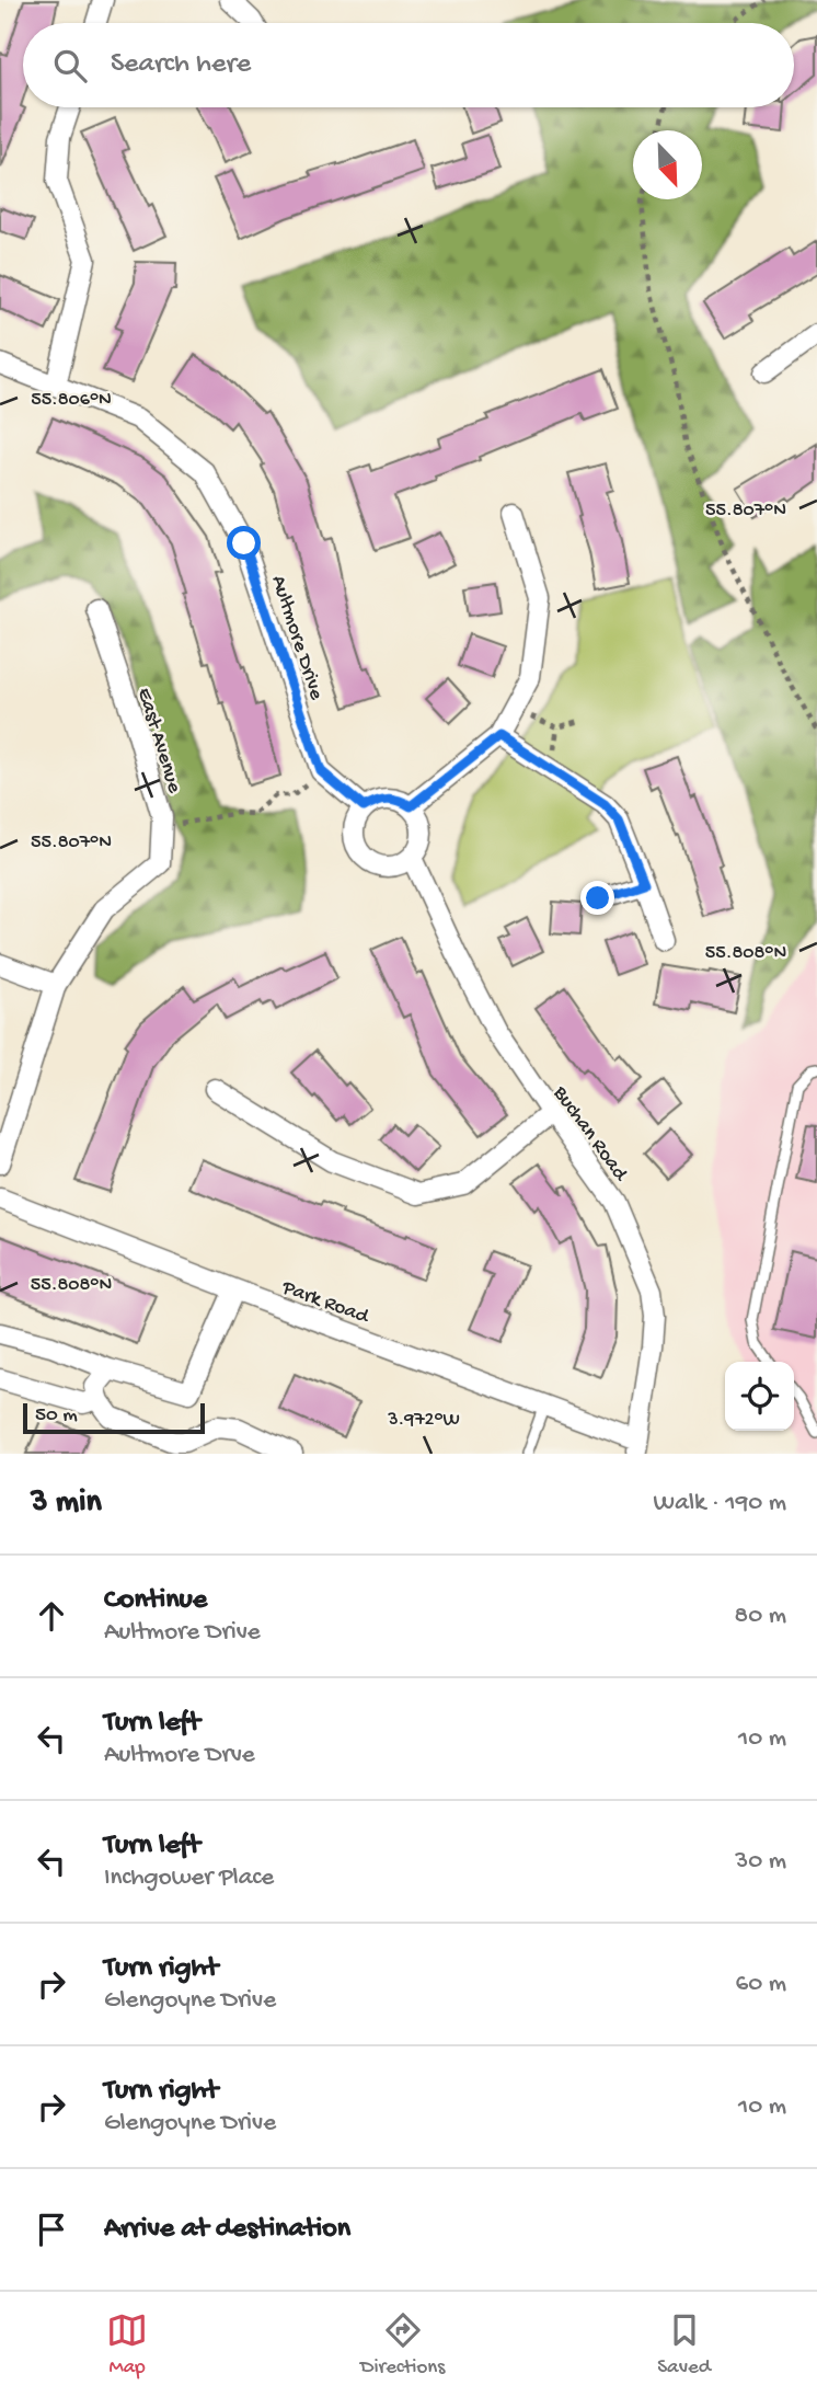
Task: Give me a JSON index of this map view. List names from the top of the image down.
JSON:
{
  "streets": {
    "street": [
      "Aultmore Drive",
      "East Avenue",
      "Buchan Road",
      "Park Road"
    ]
  },
  "crossings": [
    ["Buchan Road", "Park Road"]
  ],
  "scale_bar": "50 m",
  "north": "bottom right",
  "page": {
    "search": "Search here",
    "scale": "50 m",
    "heading": ["3 min", "Walk · 190 m"],
    "list": [
      ["Continue", "Aultmore Drive", "80 m"],
      ["Turn left", "Aultmore Drve", "10 m"],
      ["Turn left", "Inchgower Place", "30 m"],
      ["Turn right", "Glengoyne Drive", "60 m"],
      ["Turn right", "Glengoyne Drive", "10 m"],
      "Arrive at destination"
    ],
    "nav": ["Map", "Directions", "Saved"]
  },
  "coordinates": [
    "55.806°N",
    "55.807°N",
    "55.808°N",
    "3.972°W"
  ]
}
